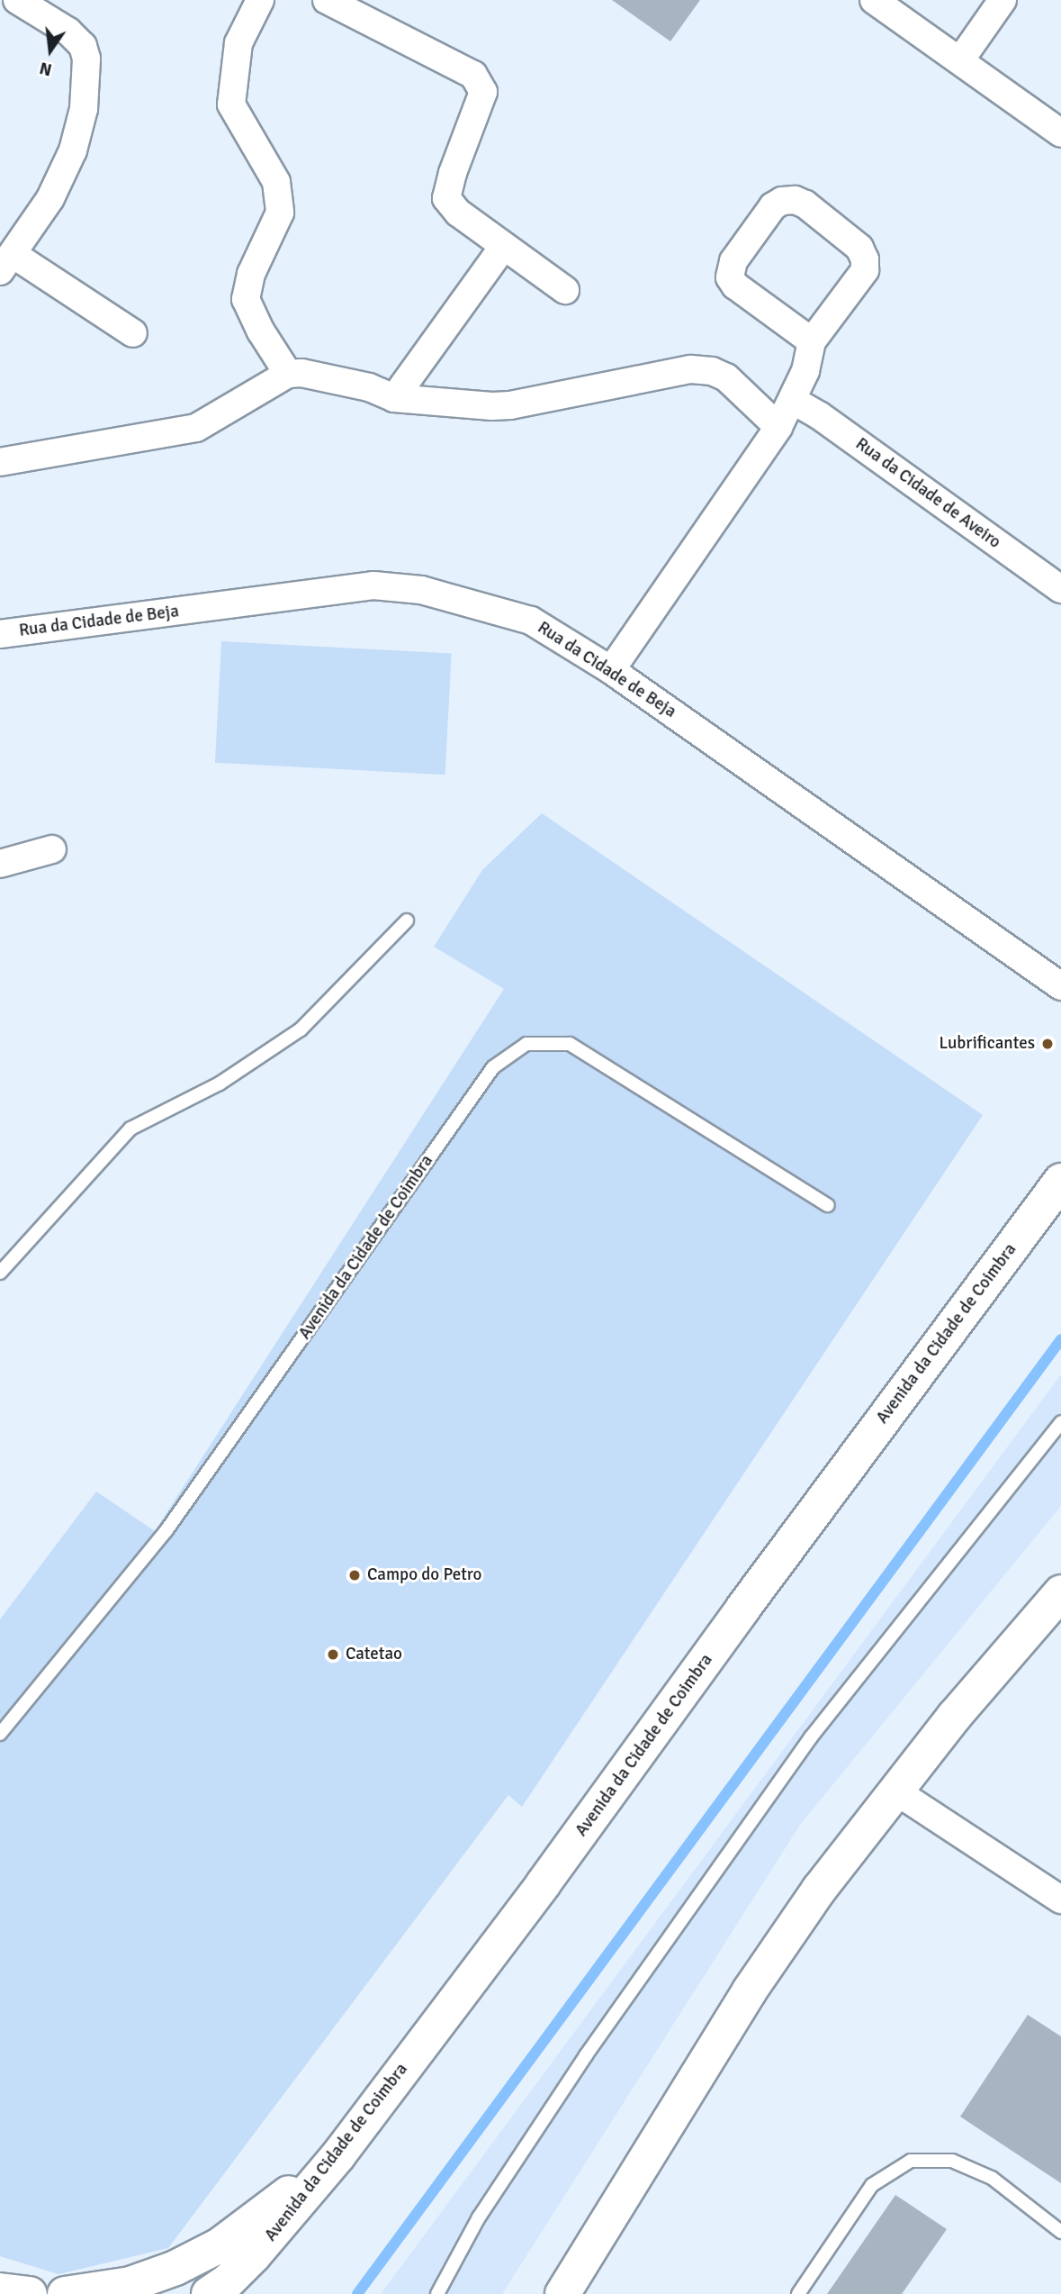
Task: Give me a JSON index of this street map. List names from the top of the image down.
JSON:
{
  "streets": {
    "main road": ["Avenida da Cidade de Coimbra"],
    "street": ["Rua da Cidade de Aveiro", "Rua da Cidade de Beja"]
  },
  "places": ["Lubrificantes", "Campo do Petro", "Catetao"],
  "north": "bottom"
}
